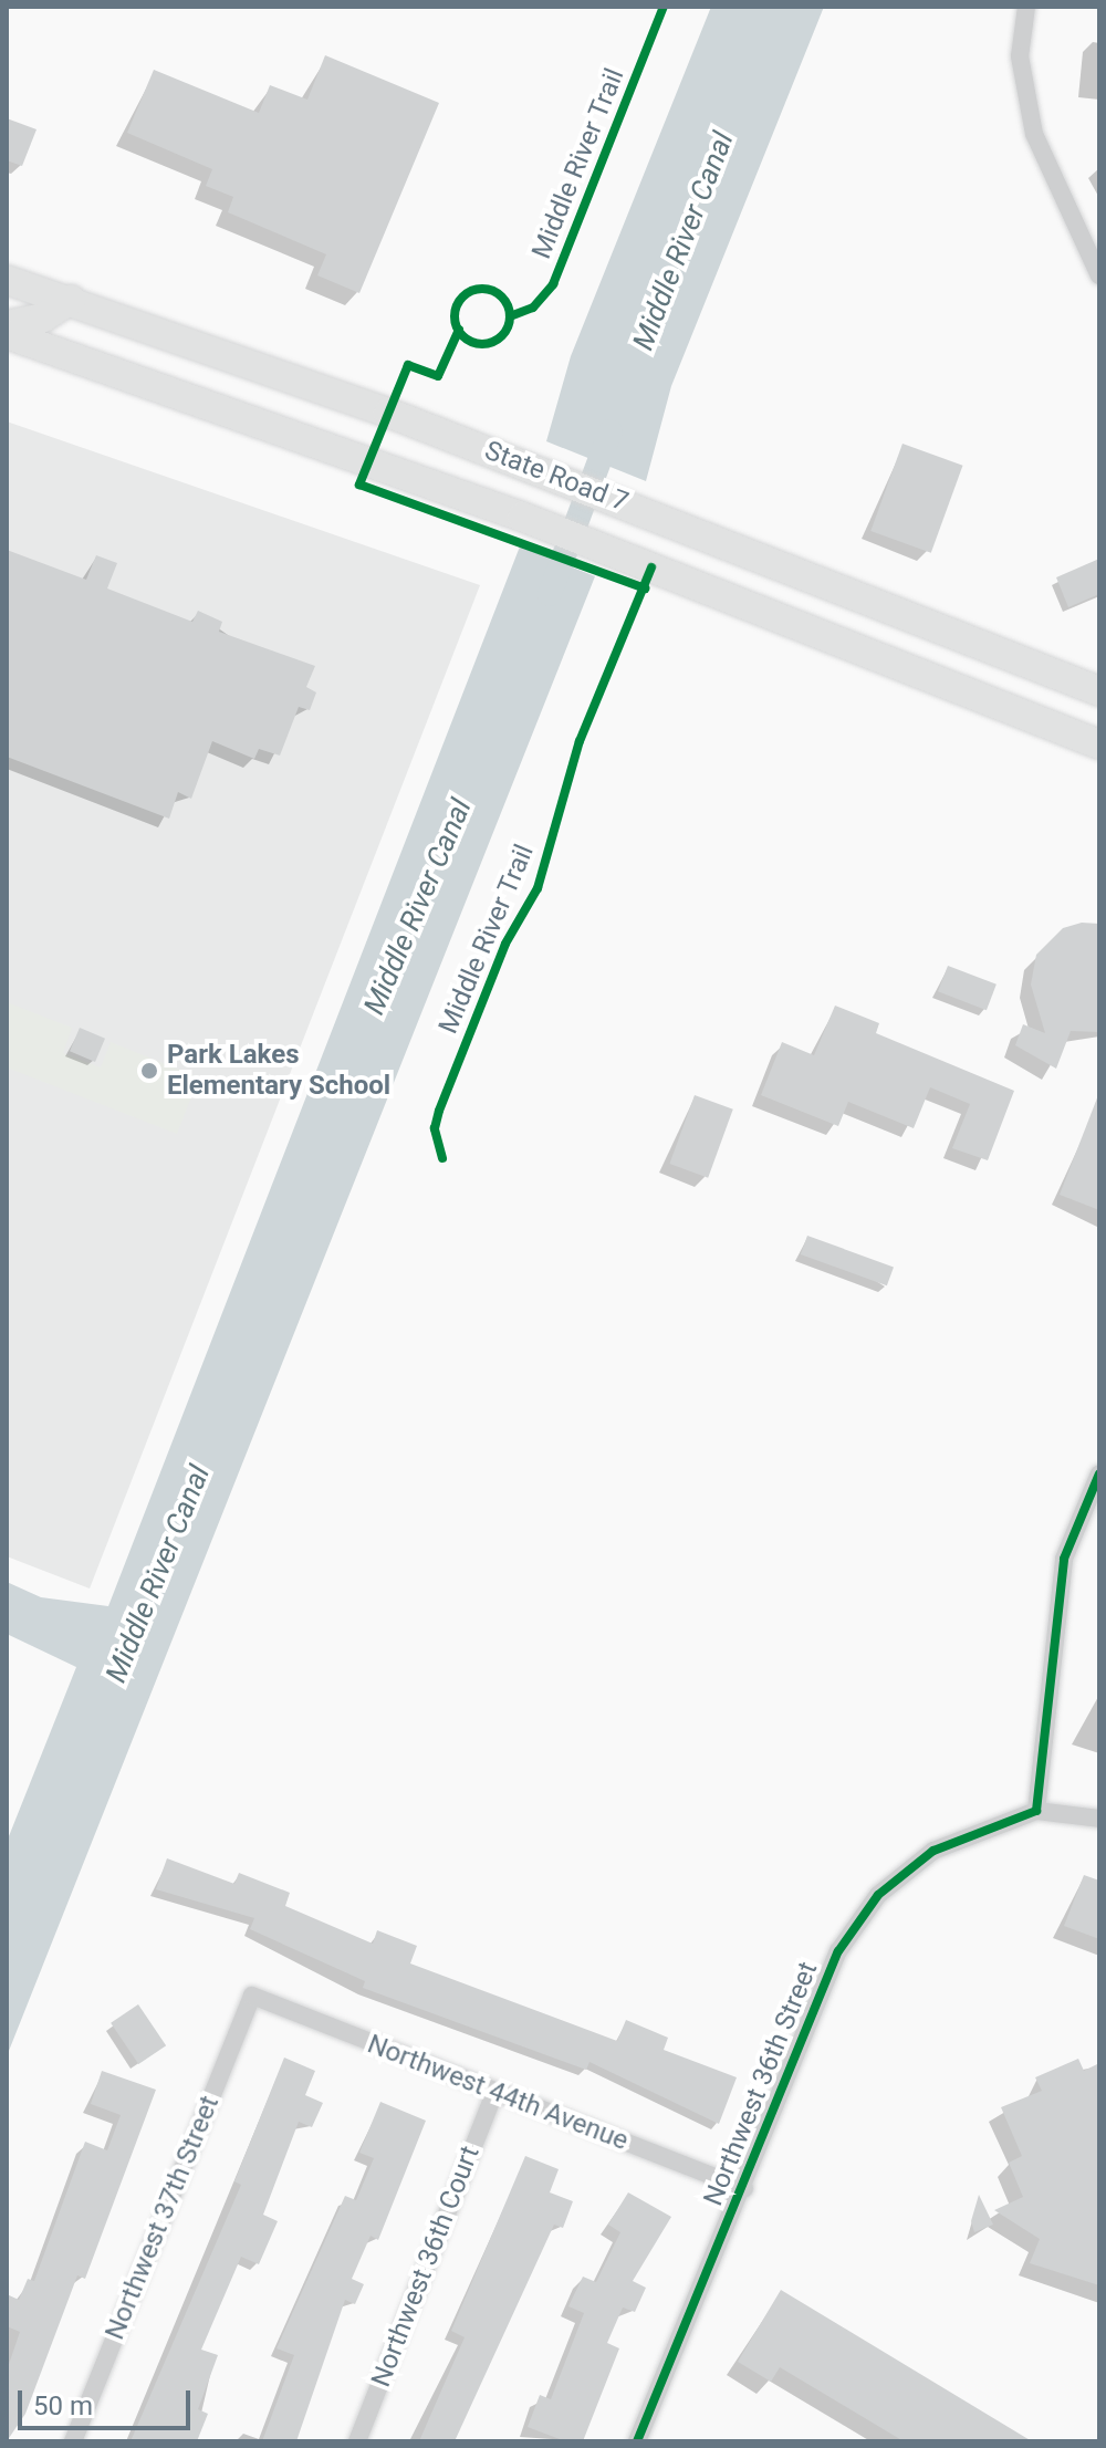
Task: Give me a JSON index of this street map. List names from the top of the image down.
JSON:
{
  "streets": {
    "main road": ["State Road 7"],
    "street": [
      "Northwest 36th Street",
      "Northwest 44th Avenue",
      "Northwest 37th Street",
      "Northwest 36th Court"
    ],
    "cycle path": ["Middle River Trail"]
  },
  "crossings": [
    ["Northwest 36th Street", "Northwest 44th Avenue"],
    ["Northwest 44th Avenue", "Northwest 37th Street"],
    ["Northwest 44th Avenue", "Northwest 36th Court"]
  ],
  "water": ["Middle River Canal"],
  "places": ["Park Lakes Elementary School"],
  "scale_bar": "50 m"
}
